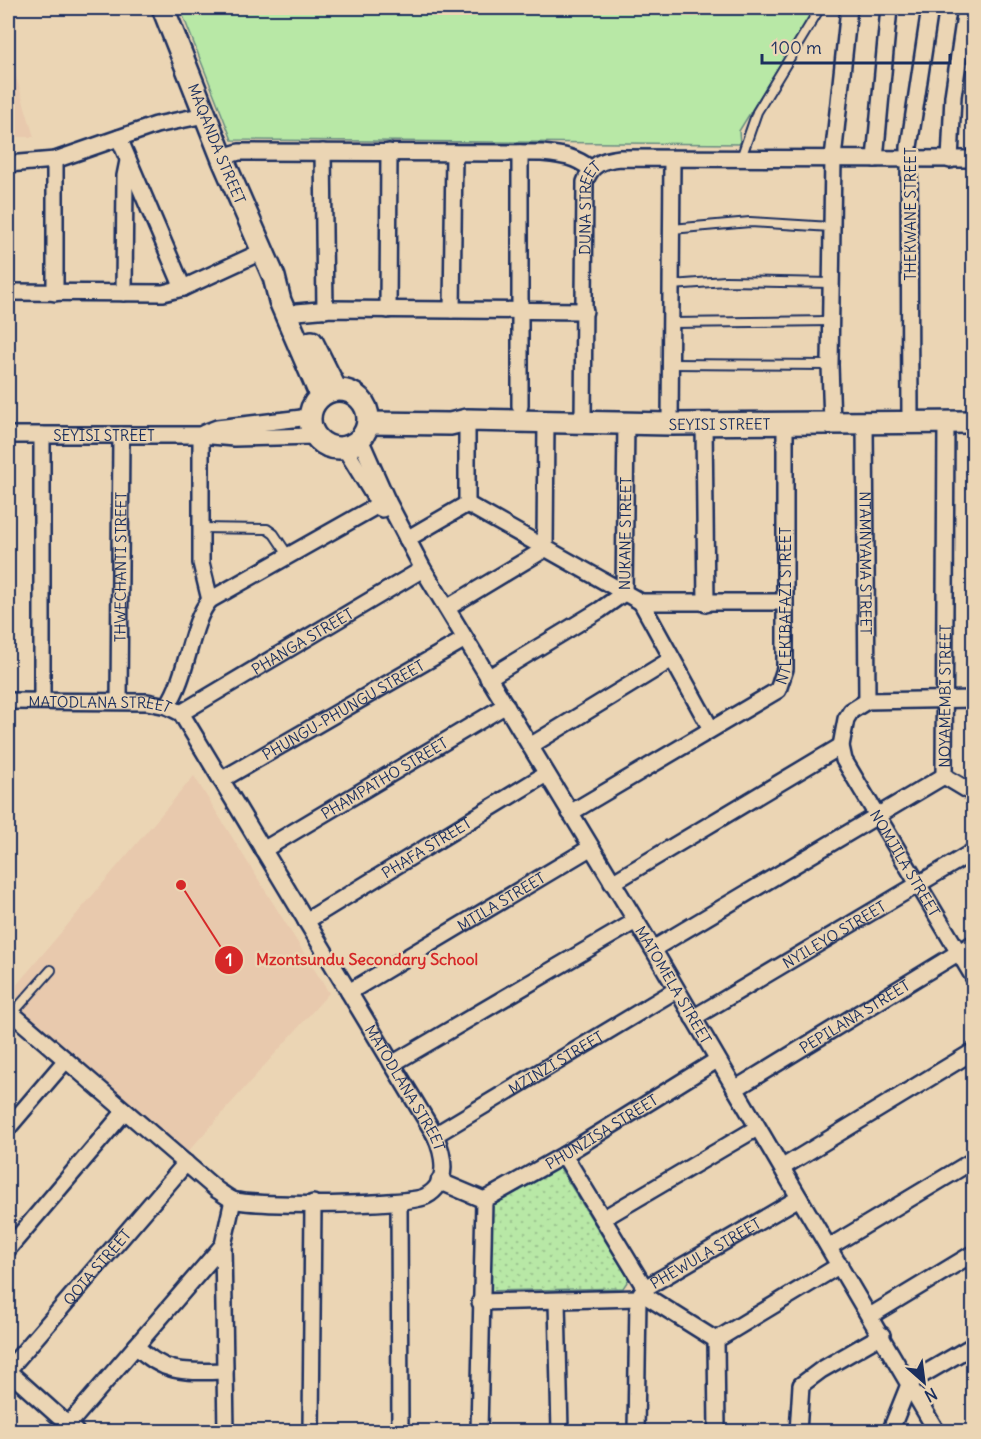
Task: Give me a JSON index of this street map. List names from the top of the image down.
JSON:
{
  "streets": {
    "street": [
      "MAQANDA STREET",
      "DUNA STREET",
      "THEKWANE STREET",
      "SEYISI STREET",
      "NUKANE STREET",
      "NTAMNYAMA STREET",
      "THWECHANTI STREET",
      "NTLEKIBAFAZI STREET",
      "PHANGA STREET",
      "NOYAMEMBI STREET",
      "MATODLANA STREET",
      "PHUNGU-PHUNGU STREET",
      "PHAMPATHO STREET",
      "PHAFA STREET",
      "NOMJILA STREET",
      "MTILA STREET",
      "NYILEYO STREET",
      "MATOMELA STREET",
      "PEPILANA STREET",
      "MZINZI STREET",
      "PHUNZISA STREET",
      "PHEWULA STREET",
      "QOTA STREET"
    ]
  },
  "crossings": [
    ["MAQANDA STREET", "SEYISI STREET"],
    ["MAQANDA STREET", "MATOMELA STREET"],
    ["DUNA STREET", "THEKWANE STREET"],
    ["DUNA STREET", "SEYISI STREET"],
    ["THEKWANE STREET", "SEYISI STREET"],
    ["SEYISI STREET", "NUKANE STREET"],
    ["SEYISI STREET", "NTAMNYAMA STREET"],
    ["SEYISI STREET", "THWECHANTI STREET"],
    ["SEYISI STREET", "NTLEKIBAFAZI STREET"],
    ["SEYISI STREET", "NOYAMEMBI STREET"],
    ["SEYISI STREET", "MATOMELA STREET"],
    ["NUKANE STREET", "MATOMELA STREET"],
    ["THWECHANTI STREET", "MATODLANA STREET"],
    ["NTLEKIBAFAZI STREET", "MATOMELA STREET"],
    ["PHANGA STREET", "MATODLANA STREET"],
    ["PHANGA STREET", "MATOMELA STREET"],
    ["NOYAMEMBI STREET", "NOMJILA STREET"],
    ["NOYAMEMBI STREET", "MATOMELA STREET"],
    ["MATODLANA STREET", "PHUNGU-PHUNGU STREET"],
    ["MATODLANA STREET", "PHAMPATHO STREET"],
    ["MATODLANA STREET", "PHAFA STREET"],
    ["MATODLANA STREET", "MTILA STREET"],
    ["MATODLANA STREET", "MZINZI STREET"],
    ["PHUNGU-PHUNGU STREET", "MATOMELA STREET"],
    ["PHAMPATHO STREET", "MATOMELA STREET"],
    ["PHAFA STREET", "MATOMELA STREET"],
    ["NOMJILA STREET", "NYILEYO STREET"],
    ["NOMJILA STREET", "PEPILANA STREET"],
    ["MTILA STREET", "MATOMELA STREET"],
    ["NYILEYO STREET", "MATOMELA STREET"],
    ["MATOMELA STREET", "PEPILANA STREET"],
    ["MATOMELA STREET", "MZINZI STREET"],
    ["MATOMELA STREET", "PHUNZISA STREET"],
    ["MATOMELA STREET", "PHEWULA STREET"]
  ],
  "places": ["Mzontsundu Secondary School"],
  "scale_bar": "100 m",
  "north": "bottom right"
}
